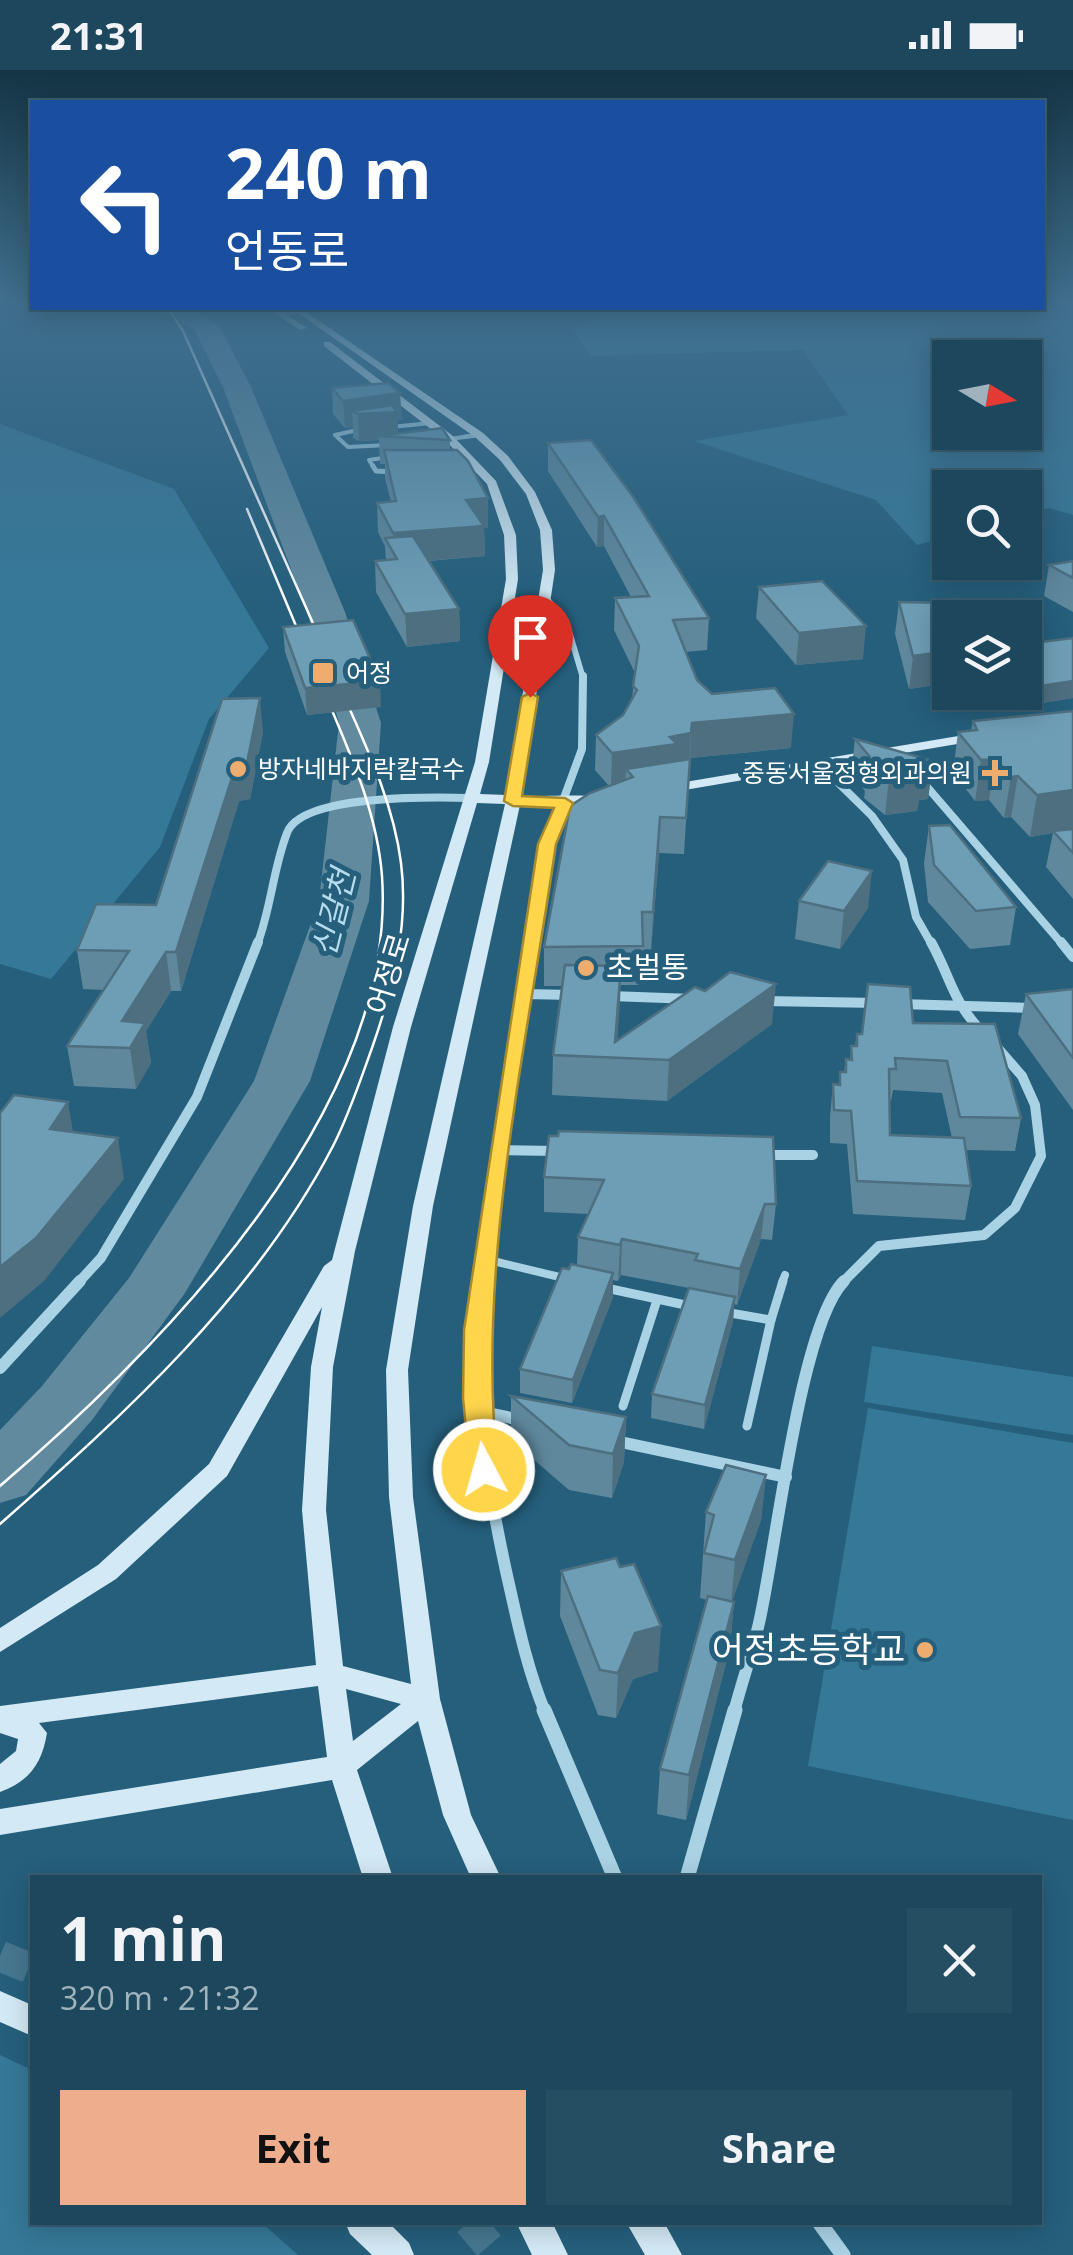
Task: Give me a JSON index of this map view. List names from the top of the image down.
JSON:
{
  "streets": {
    "main road": ["어정로"]
  },
  "water": ["신갈천"],
  "places": {
    "transit": ["어정"],
    "other": ["방자네바지락칼국수", "초벌통", "어정초등학교"],
    "health": ["중동서울정형외과의원"]
  },
  "north": "right",
  "page": {
    "status": "21:31",
    "turn": ["240 m", "언동로"],
    "heading": ["1 min", "320 m · 21:32"],
    "buttons": ["Exit", "Share"]
  }
}
